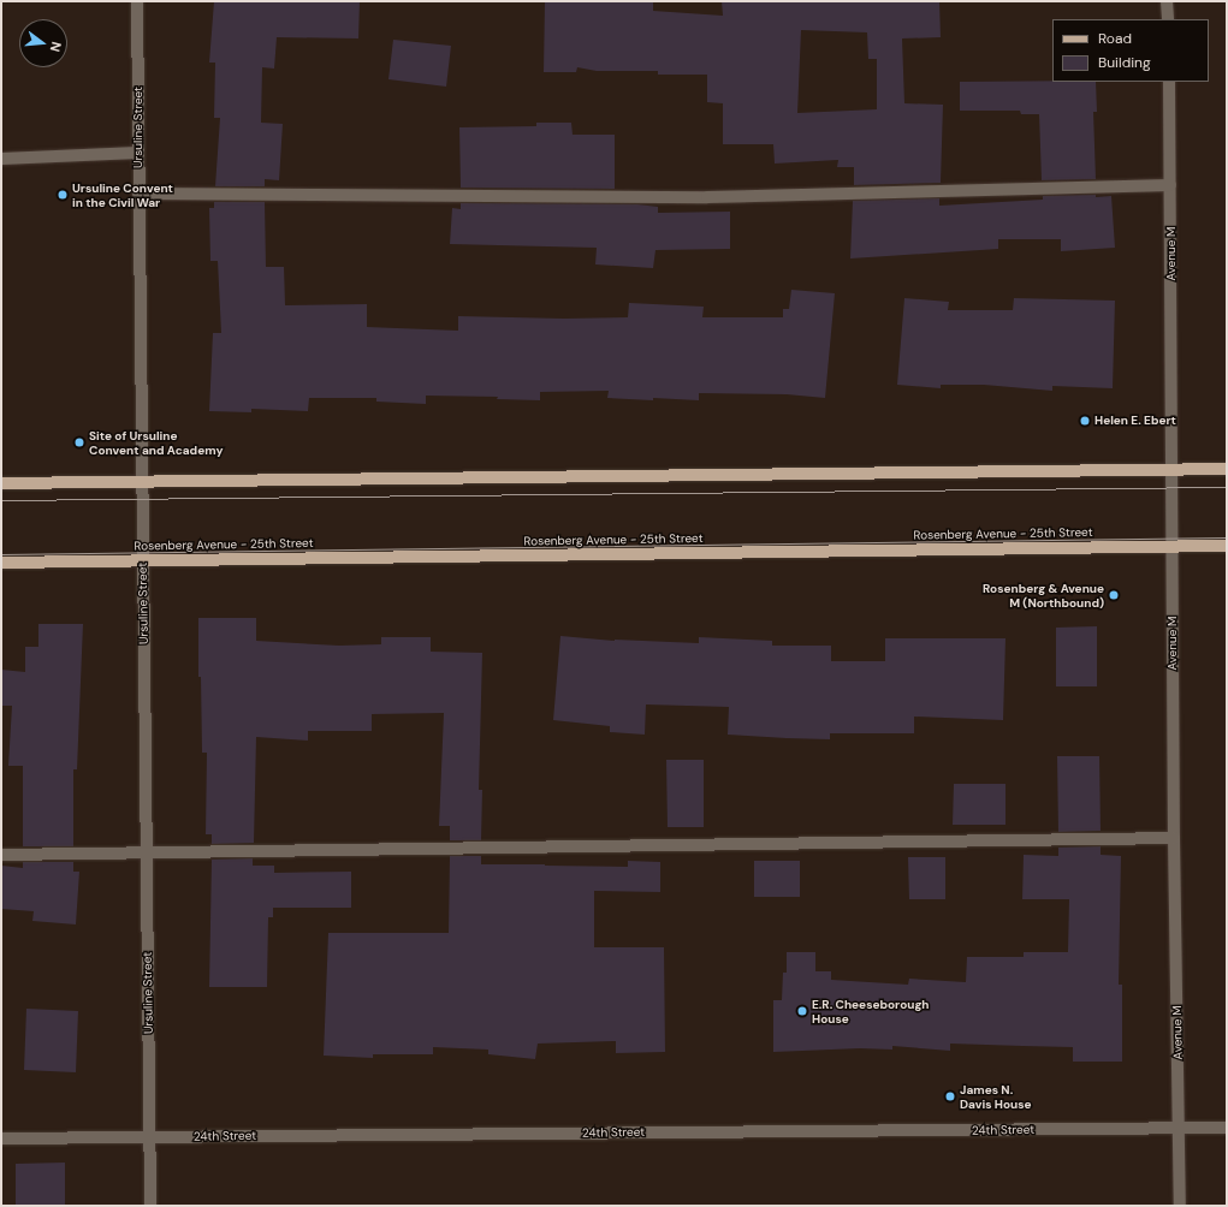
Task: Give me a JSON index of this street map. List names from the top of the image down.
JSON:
{
  "streets": {
    "main road": ["Rosenberg Avenue - 25th Street"],
    "street": ["Ursuline Street", "Avenue M", "24th Street"]
  },
  "crossings": [
    ["Ursuline Street", "Rosenberg Avenue - 25th Street"],
    ["Ursuline Street", "24th Street"],
    ["Avenue M", "Rosenberg Avenue - 25th Street"],
    ["Avenue M", "24th Street"]
  ],
  "places": [
    "Ursuline Convent in the Civil War",
    "Helen E. Ebert",
    "Site of Ursuline Convent and Academy",
    "Rosenberg & Avenue M (Northbound)",
    "E.R. Cheeseborough House",
    "James N. Davis House"
  ],
  "legend": ["Road", "Building"],
  "north": "right"
}
